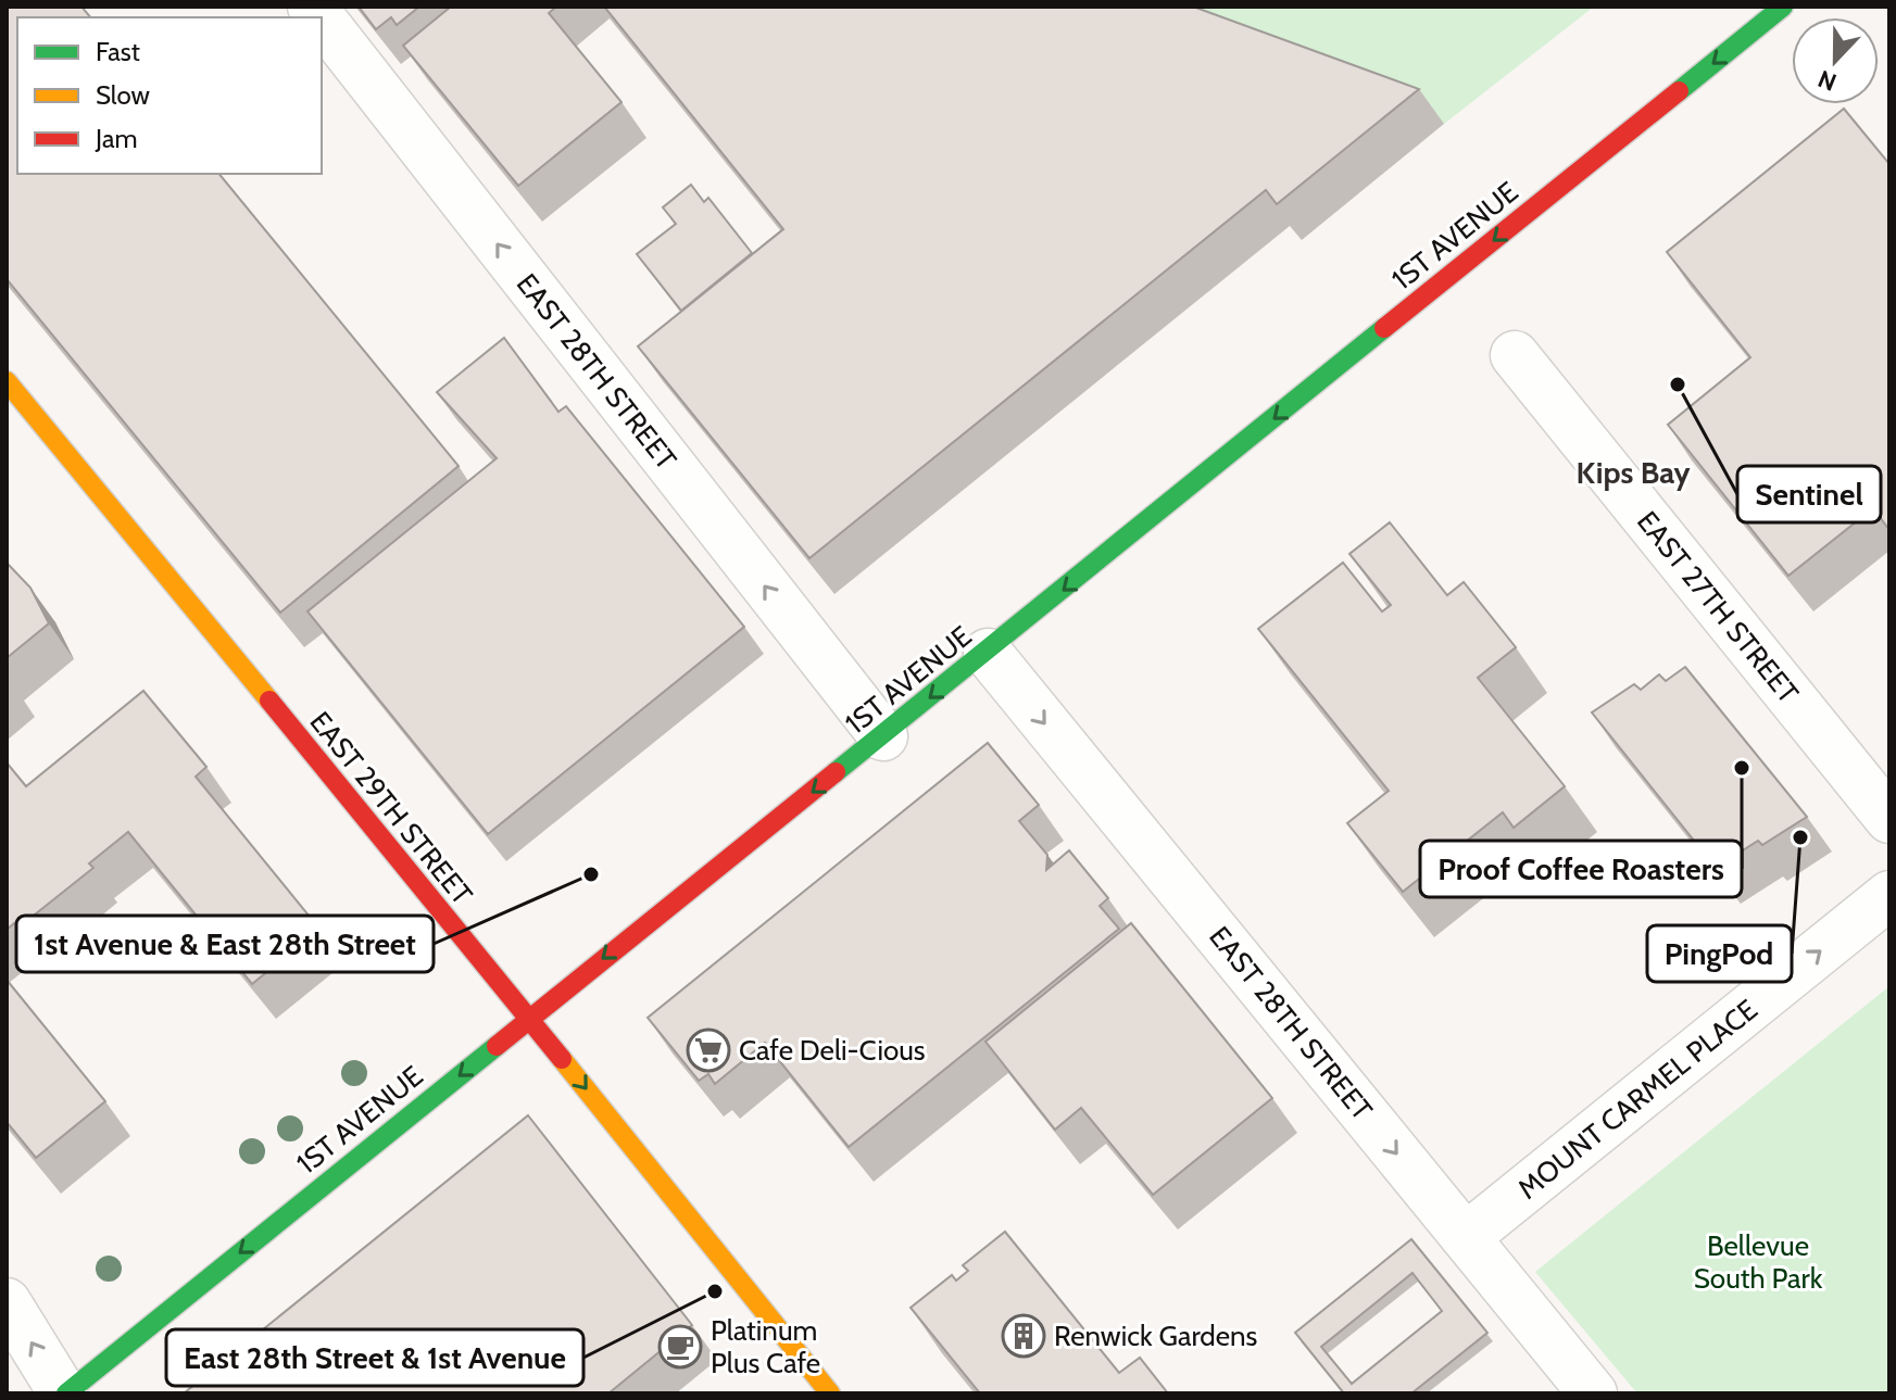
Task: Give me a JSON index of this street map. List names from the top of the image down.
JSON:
{
  "streets": {
    "main road": ["1ST AVENUE", "EAST 29TH STREET"],
    "street": ["EAST 28TH STREET", "EAST 27TH STREET", "MOUNT CARMEL PLACE"]
  },
  "crossings": [
    ["1ST AVENUE", "EAST 28TH STREET"],
    ["1ST AVENUE", "EAST 29TH STREET"],
    ["EAST 28TH STREET", "MOUNT CARMEL PLACE"]
  ],
  "one_way": ["1ST AVENUE", "EAST 29TH STREET", "MOUNT CARMEL PLACE"],
  "districts": ["Kips Bay"],
  "parks": ["Bellevue South Park"],
  "places": {
    "other": [
      "Sentinel",
      "Proof Coffee Roasters",
      "PingPod",
      "1st Avenue & East 28th Street",
      "East 28th Street & 1st Avenue"
    ],
    "supermarket": ["Cafe Deli-Cious"],
    "building": ["Renwick Gardens"],
    "cafe": ["Platinum Plus Cafe"]
  },
  "legend": ["Fast", "Slow", "Jam"],
  "north": "bottom"
}
